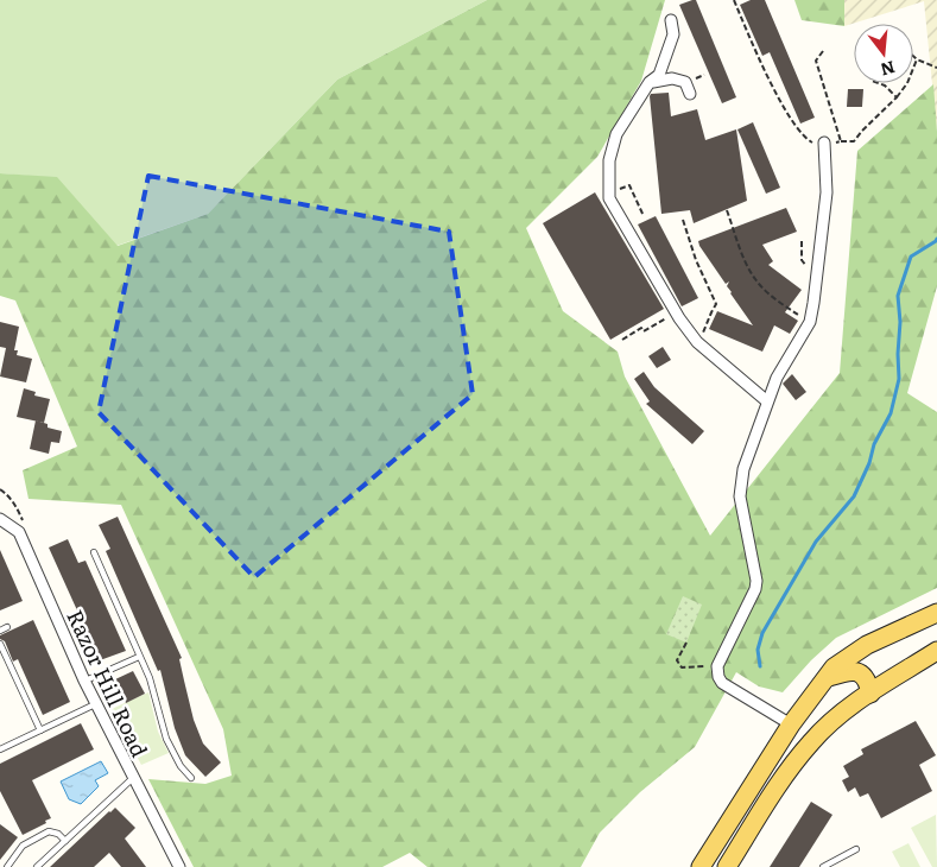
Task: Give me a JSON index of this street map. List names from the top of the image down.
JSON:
{
  "streets": {
    "street": ["Razor Hill Road"]
  },
  "north": "bottom"
}
